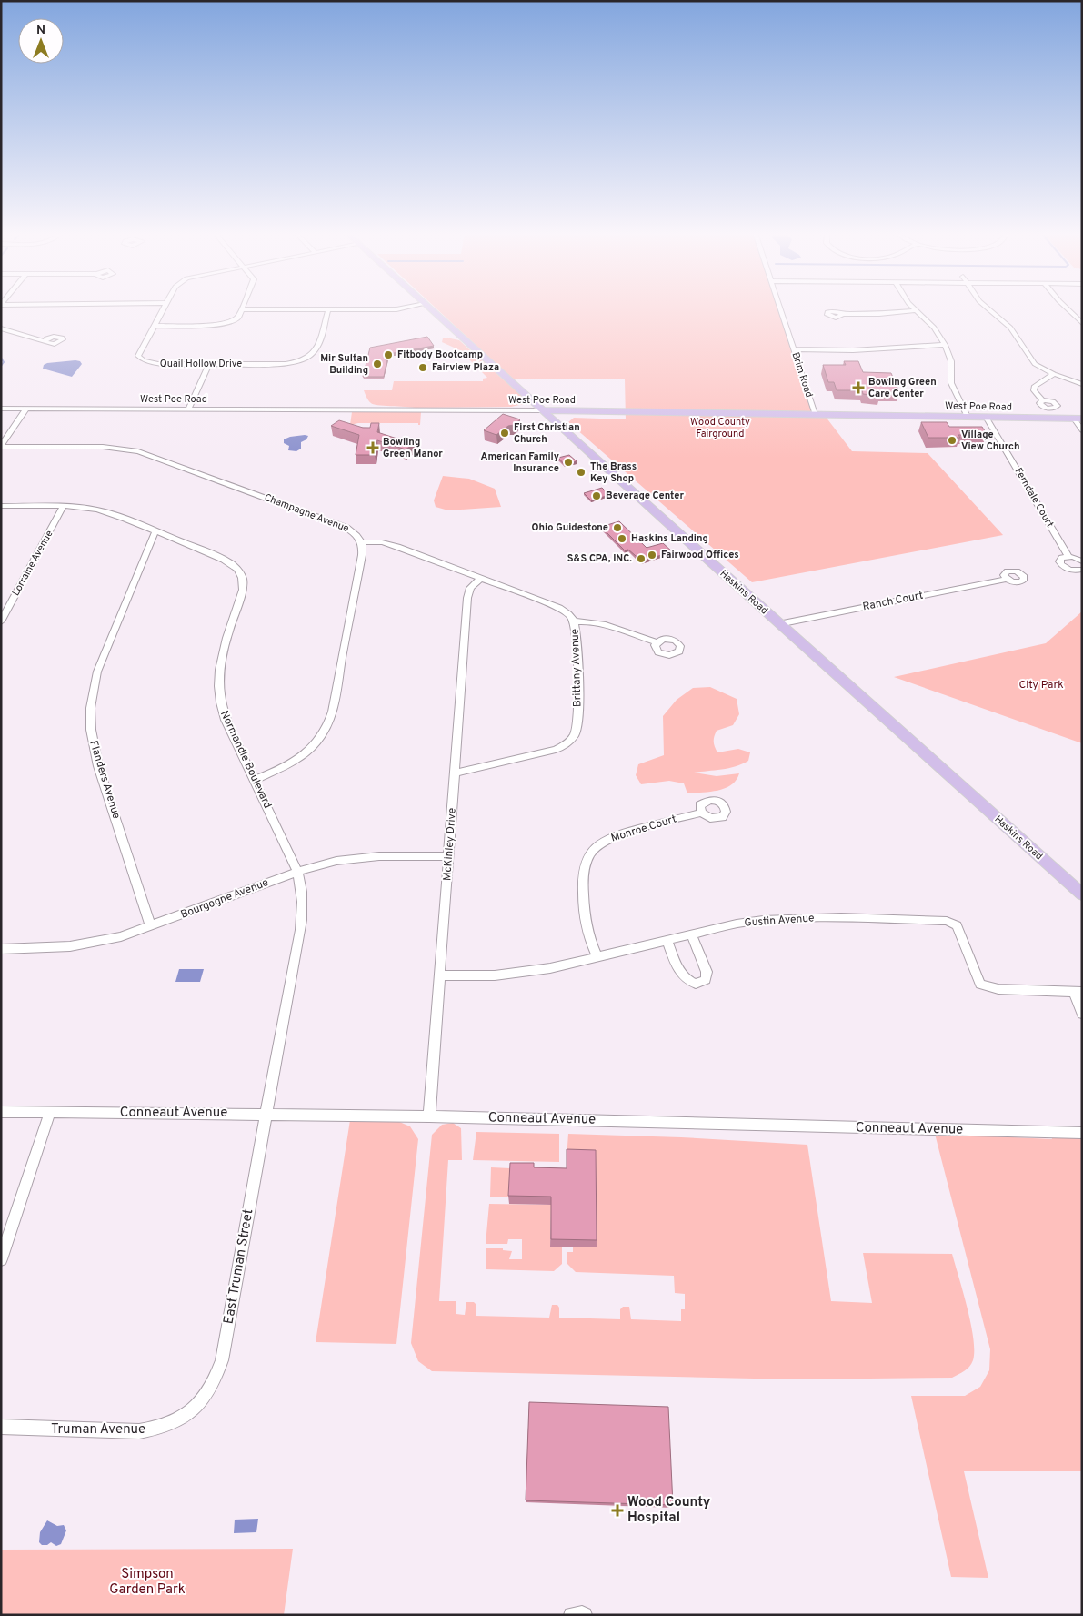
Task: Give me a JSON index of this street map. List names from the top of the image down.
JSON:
{
  "streets": {
    "main road": ["West Poe Road", "Haskins Road"],
    "street": [
      "Quail Hollow Drive",
      "Brim Road",
      "Ferndale Court",
      "Champagne Avenue",
      "Lorraine Avenue",
      "Ranch Court",
      "Brittany Avenue",
      "Normandie Boulevard",
      "Flanders Avenue",
      "Monroe Court",
      "McKinley Drive",
      "Bourgogne Avenue",
      "Gustin Avenue",
      "Conneaut Avenue",
      "East Truman Street",
      "Truman Avenue"
    ]
  },
  "crossings": [
    ["Brim Road", "West Poe Road"],
    ["West Poe Road", "Ferndale Court"],
    ["West Poe Road", "Haskins Road"],
    ["Champagne Avenue", "Brittany Avenue"],
    ["Lorraine Avenue", "Normandie Boulevard"],
    ["Haskins Road", "Ranch Court"],
    ["Brittany Avenue", "McKinley Drive"],
    ["Normandie Boulevard", "Flanders Avenue"],
    ["Normandie Boulevard", "Bourgogne Avenue"],
    ["Normandie Boulevard", "Conneaut Avenue"],
    ["Normandie Boulevard", "East Truman Street"],
    ["Flanders Avenue", "Bourgogne Avenue"],
    ["Monroe Court", "Gustin Avenue"],
    ["McKinley Drive", "Bourgogne Avenue"],
    ["McKinley Drive", "Gustin Avenue"],
    ["McKinley Drive", "Conneaut Avenue"],
    ["Conneaut Avenue", "East Truman Street"],
    ["East Truman Street", "Truman Avenue"]
  ],
  "parks": ["Wood County Fairground", "City Park", "Simpson Garden Park"],
  "places": {
    "other": [
      "Fitbody Bootcamp",
      "Mir Sultan Building",
      "Fairview Plaza",
      "First Christian Church",
      "Village View Church",
      "American Family Insurance",
      "The Brass Key Shop",
      "Beverage Center",
      "Ohio Guidestone",
      "Haskins Landing",
      "Fairwood Offices",
      "S&S CPA, INC."
    ],
    "health": ["Bowling Green Care Center", "Bowling Green Manor", "Wood County Hospital"]
  },
  "north": "top"
}
